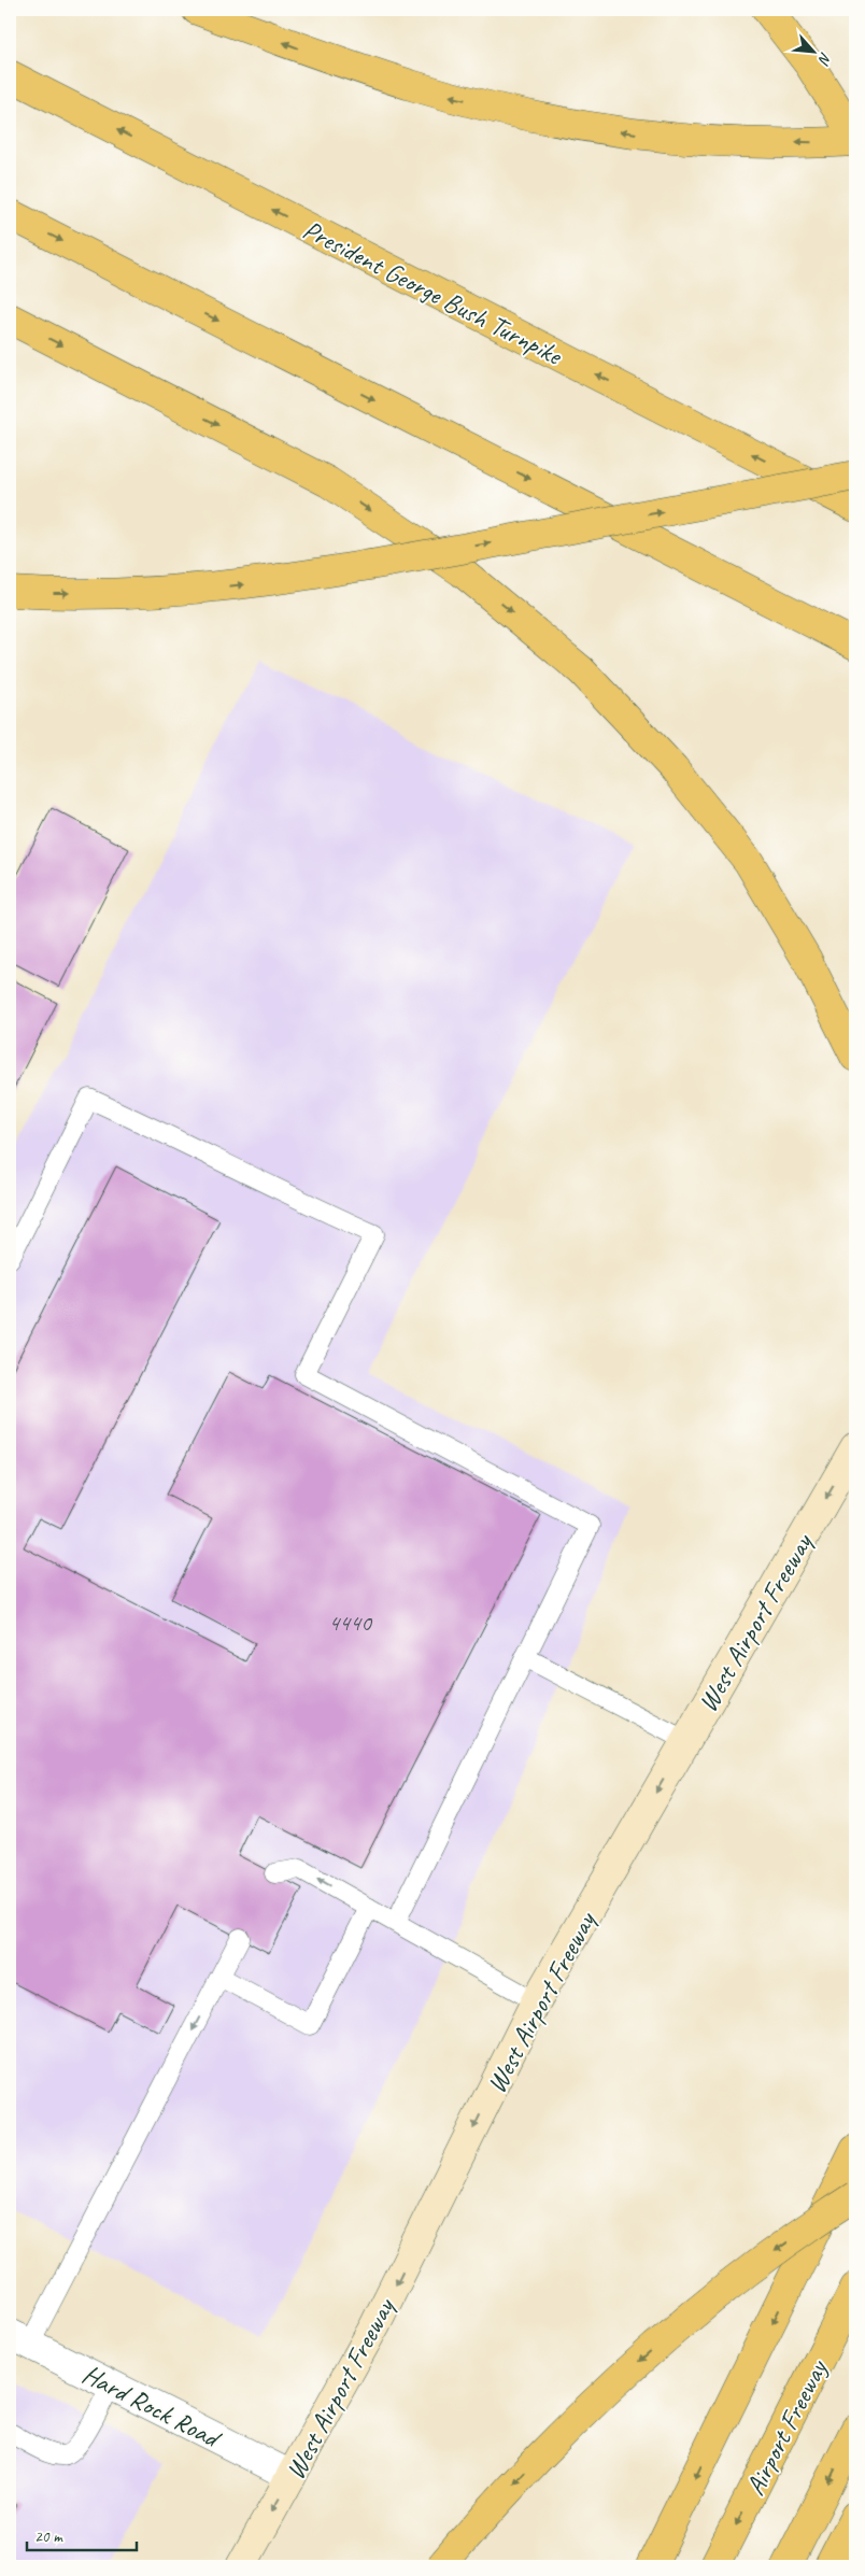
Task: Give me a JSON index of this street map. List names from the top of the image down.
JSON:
{
  "streets": {
    "highway": ["President George Bush Turnpike", "Airport Freeway"],
    "main road": ["West Airport Freeway"],
    "street": ["Hard Rock Road"]
  },
  "crossings": [
    ["West Airport Freeway", "Hard Rock Road"]
  ],
  "one_way": ["West Airport Freeway"],
  "house_numbers": ["4440"],
  "scale_bar": "20 m",
  "north": "bottom right"
}
